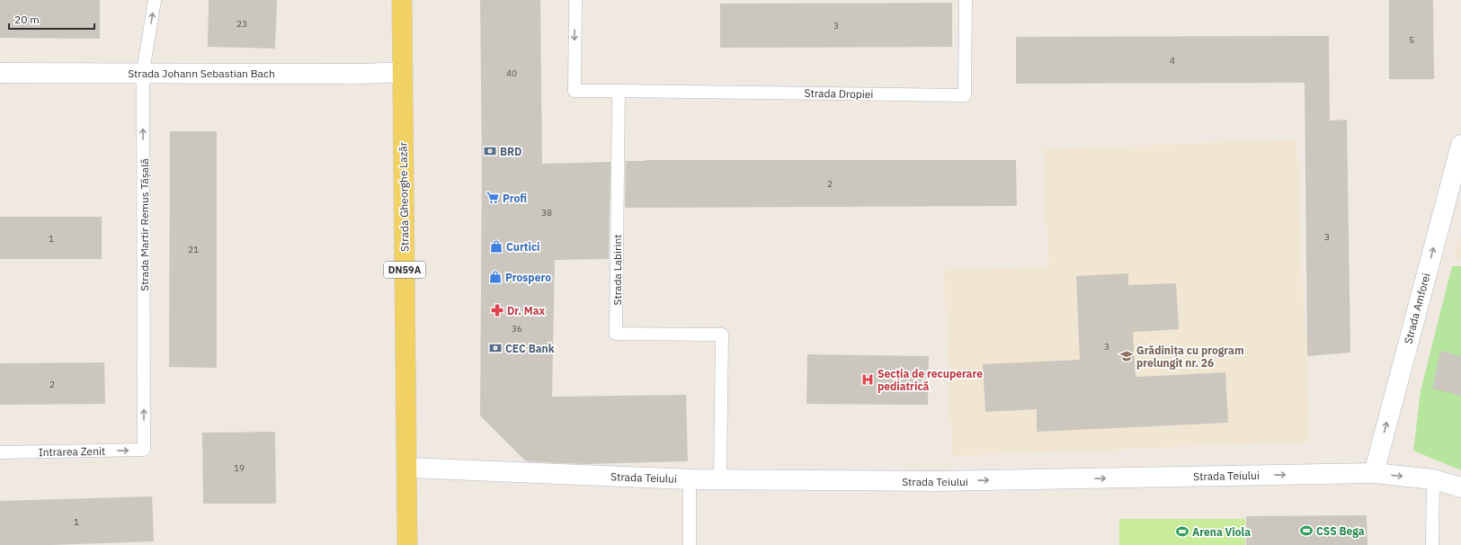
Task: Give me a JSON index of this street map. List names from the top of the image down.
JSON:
{
  "streets": {
    "main road": ["Strada Gheorghe Lazăr", "DN59A"],
    "street": ["Strada Johann Sebastian Bach", "Strada Amforei", "Strada Teiului"],
    "lane": [
      "Strada Dropiei",
      "Strada Martir Remus Tășală",
      "Strada Labirint",
      "Intrarea Zenit"
    ]
  },
  "crossings": [
    ["Strada Johann Sebastian Bach", "Strada Gheorghe Lazăr"],
    ["Strada Johann Sebastian Bach", "Strada Martir Remus Tășală"],
    ["Strada Dropiei", "Strada Labirint"],
    ["Strada Gheorghe Lazăr", "Strada Teiului"],
    ["Strada Martir Remus Tășală", "Intrarea Zenit"],
    ["Strada Labirint", "Strada Teiului"],
    ["Strada Amforei", "Strada Teiului"]
  ],
  "one_way": [
    "Strada Martir Remus Tășală",
    "Strada Amforei",
    "Intrarea Zenit",
    "Strada Teiului"
  ],
  "places": {
    "bank": ["BRD", "CEC Bank"],
    "supermarket": ["Profi"],
    "shop": ["Curtici", "Prospero"],
    "pharmacy": ["Dr. Max"],
    "school or university": ["Grădinița cu program prelungit nr. 26"],
    "hospital": ["Secția de recuperare pediatrică"],
    "sports": ["CSS Bega", "Arena Viola"]
  },
  "house_numbers": [
    "23",
    "3",
    "5",
    "4",
    "40",
    "2",
    "38",
    "3",
    "1",
    "21",
    "36",
    "3",
    "2",
    "19",
    "1"
  ],
  "scale_bar": "20 m"
}
